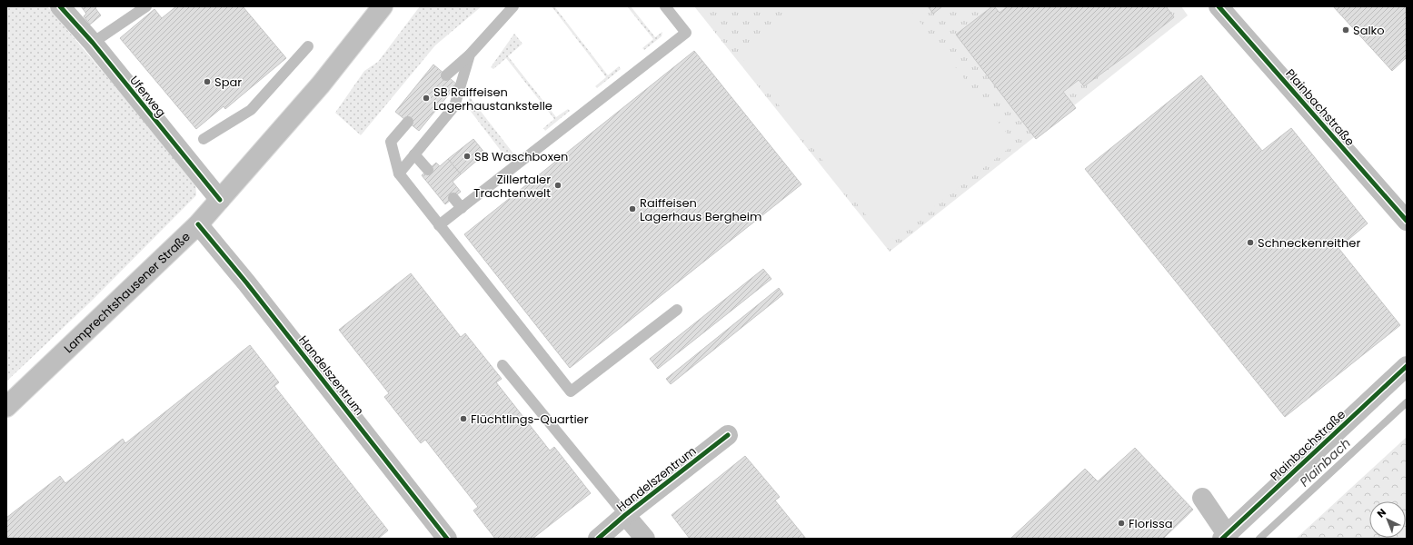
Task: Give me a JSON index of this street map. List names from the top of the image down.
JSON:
{
  "streets": {
    "street": [
      "Uferweg",
      "Plainbachstraße",
      "Lamprechtshausener Straße",
      "Handelszentrum"
    ]
  },
  "crossings": [
    ["Uferweg", "Lamprechtshausener Straße"],
    ["Lamprechtshausener Straße", "Handelszentrum"]
  ],
  "water": ["Plainbach"],
  "places": [
    "Salko",
    "Spar",
    "SB Raiffeisen Lagerhaustankstelle",
    "SB Waschboxen",
    "Zillertaler Trachtenwelt",
    "Raiffeisen Lagerhaus Bergheim",
    "Schneckenreither",
    "Flüchtlings-Quartier",
    "Florissa"
  ],
  "north": "top left"
}
